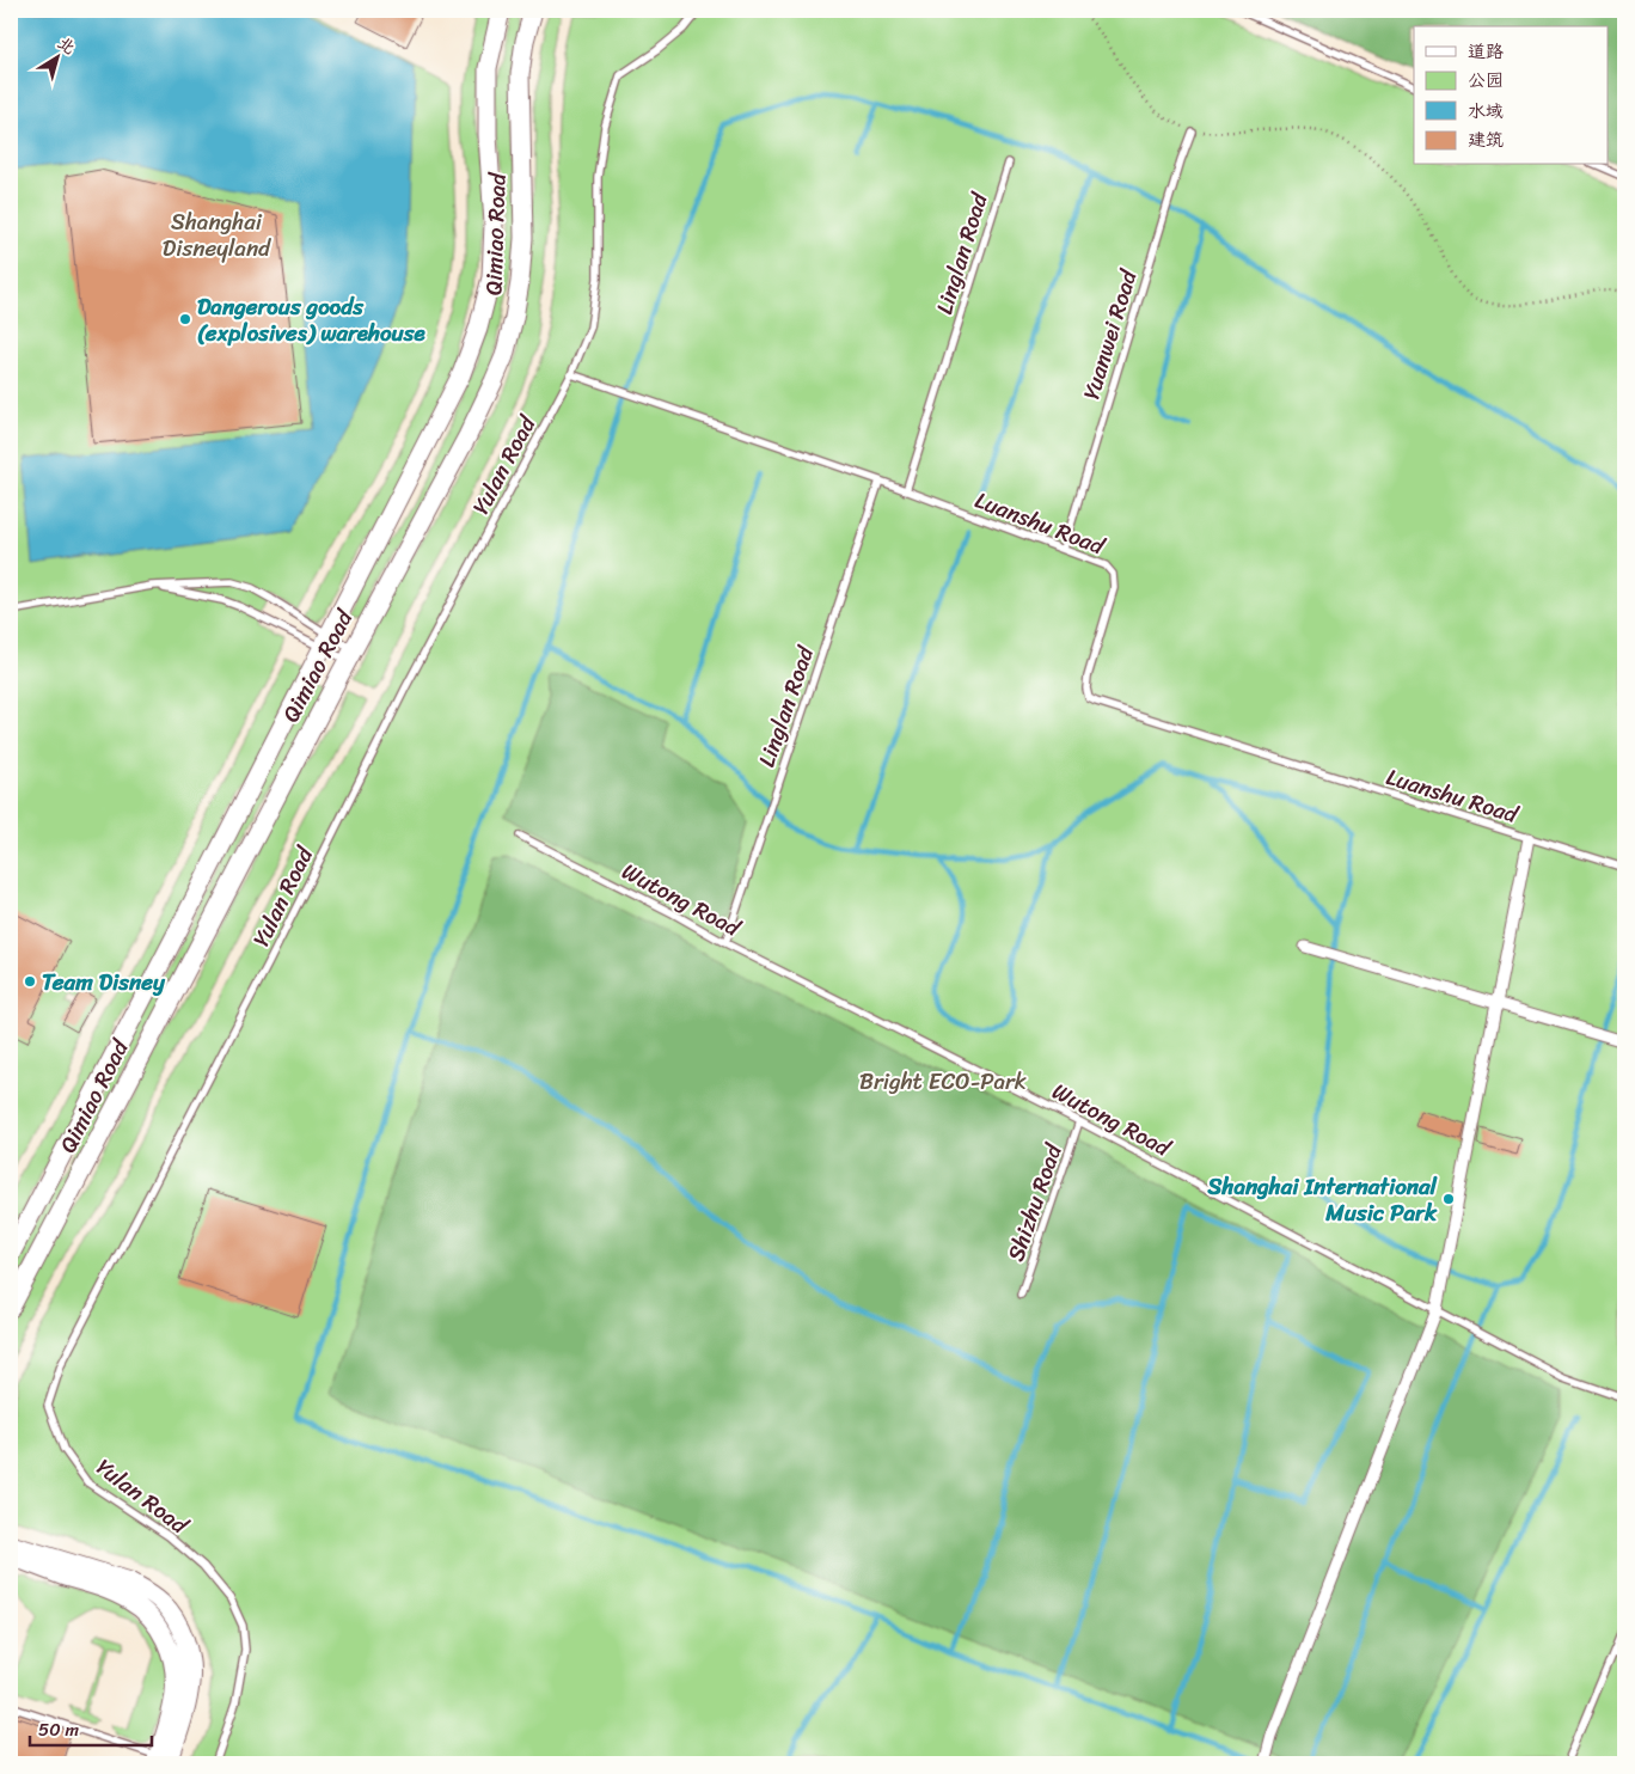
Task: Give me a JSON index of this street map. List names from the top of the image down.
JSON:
{
  "streets": {
    "street": ["Qimiao Road"],
    "lane": [
      "Linglan Road",
      "Yuanwei Road",
      "Yulan Road",
      "Luanshu Road",
      "Wutong Road",
      "Shizhu Road"
    ]
  },
  "crossings": [
    ["Linglan Road", "Luanshu Road"],
    ["Linglan Road", "Wutong Road"],
    ["Yuanwei Road", "Luanshu Road"],
    ["Yulan Road", "Luanshu Road"],
    ["Wutong Road", "Shizhu Road"]
  ],
  "parks": ["Shanghai Disneyland", "Bright ECO-Park"],
  "places": ["Dangerous goods (explosives) warehouse", "Team Disney", "Shanghai International Music Park"],
  "legend": [
    "道路",
    "公园",
    "水域",
    "建筑"
  ],
  "scale_bar": "50 m",
  "north": "top right"
}
